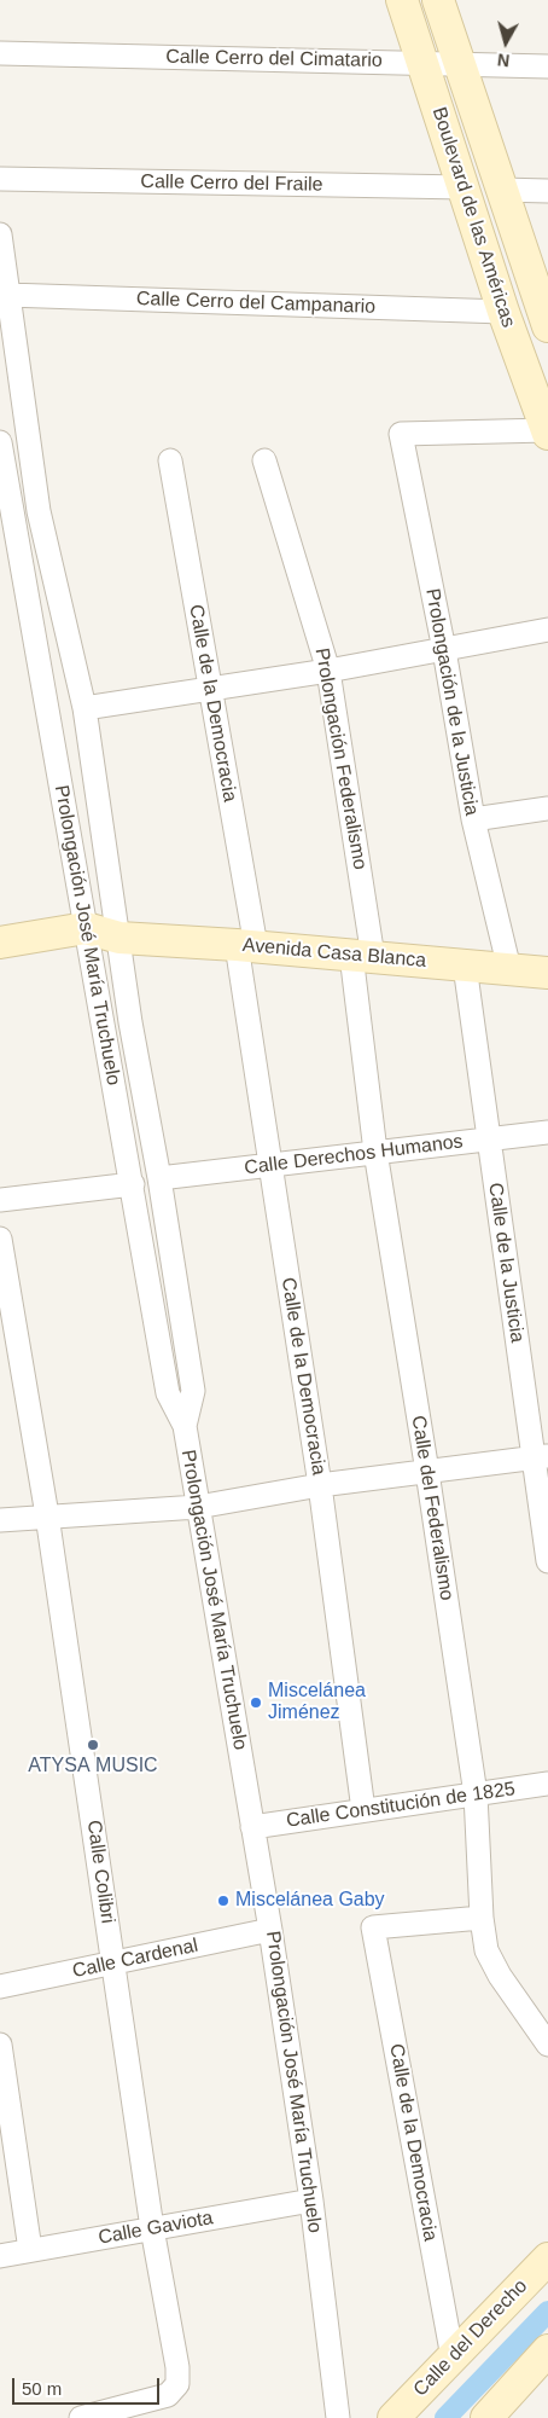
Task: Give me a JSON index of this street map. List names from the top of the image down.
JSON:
{
  "streets": {
    "main road": ["Boulevard de las Américas", "Avenida Casa Blanca", "Calle del Derecho"],
    "street": [
      "Calle Cerro del Cimatario",
      "Calle Cerro del Fraile",
      "Calle Cerro del Campanario",
      "Prolongación de la Justicia",
      "Calle de la Democracia",
      "Prolongación Federalismo",
      "Prolongación José María Truchuelo",
      "Calle Derechos Humanos",
      "Calle de la Justicia",
      "Calle del Federalismo",
      "Calle Constitución de 1825",
      "Calle Colibri",
      "Calle Cardenal",
      "Calle Gaviota"
    ]
  },
  "crossings": [
    ["Calle Cerro del Cimatario", "Boulevard de las Américas"],
    ["Calle Cerro del Fraile", "Boulevard de las Américas"],
    ["Boulevard de las Américas", "Calle Cerro del Campanario"],
    ["Boulevard de las Américas", "Prolongación de la Justicia"],
    ["Calle Cerro del Campanario", "Prolongación José María Truchuelo"],
    ["Prolongación de la Justicia", "Avenida Casa Blanca"],
    ["Calle de la Democracia", "Avenida Casa Blanca"],
    ["Calle de la Democracia", "Calle Derechos Humanos"],
    ["Calle de la Democracia", "Calle del Federalismo"],
    ["Calle de la Democracia", "Calle Constitución de 1825"],
    ["Calle de la Democracia", "Calle del Derecho"],
    ["Prolongación Federalismo", "Avenida Casa Blanca"],
    ["Prolongación Federalismo", "Calle del Federalismo"],
    ["Prolongación José María Truchuelo", "Avenida Casa Blanca"],
    ["Prolongación José María Truchuelo", "Calle Derechos Humanos"],
    ["Prolongación José María Truchuelo", "Calle Constitución de 1825"],
    ["Prolongación José María Truchuelo", "Calle Cardenal"],
    ["Prolongación José María Truchuelo", "Calle Gaviota"],
    ["Avenida Casa Blanca", "Calle de la Justicia"],
    ["Avenida Casa Blanca", "Calle del Federalismo"],
    ["Calle Derechos Humanos", "Calle de la Justicia"],
    ["Calle Derechos Humanos", "Calle del Federalismo"],
    ["Calle del Federalismo", "Calle Constitución de 1825"],
    ["Calle Colibri", "Calle Cardenal"],
    ["Calle Colibri", "Calle Gaviota"]
  ],
  "places": ["Miscelánea Jiménez", "ATYSA MUSIC", "Miscelánea Gaby"],
  "scale_bar": "50 m",
  "north": "bottom"
}
